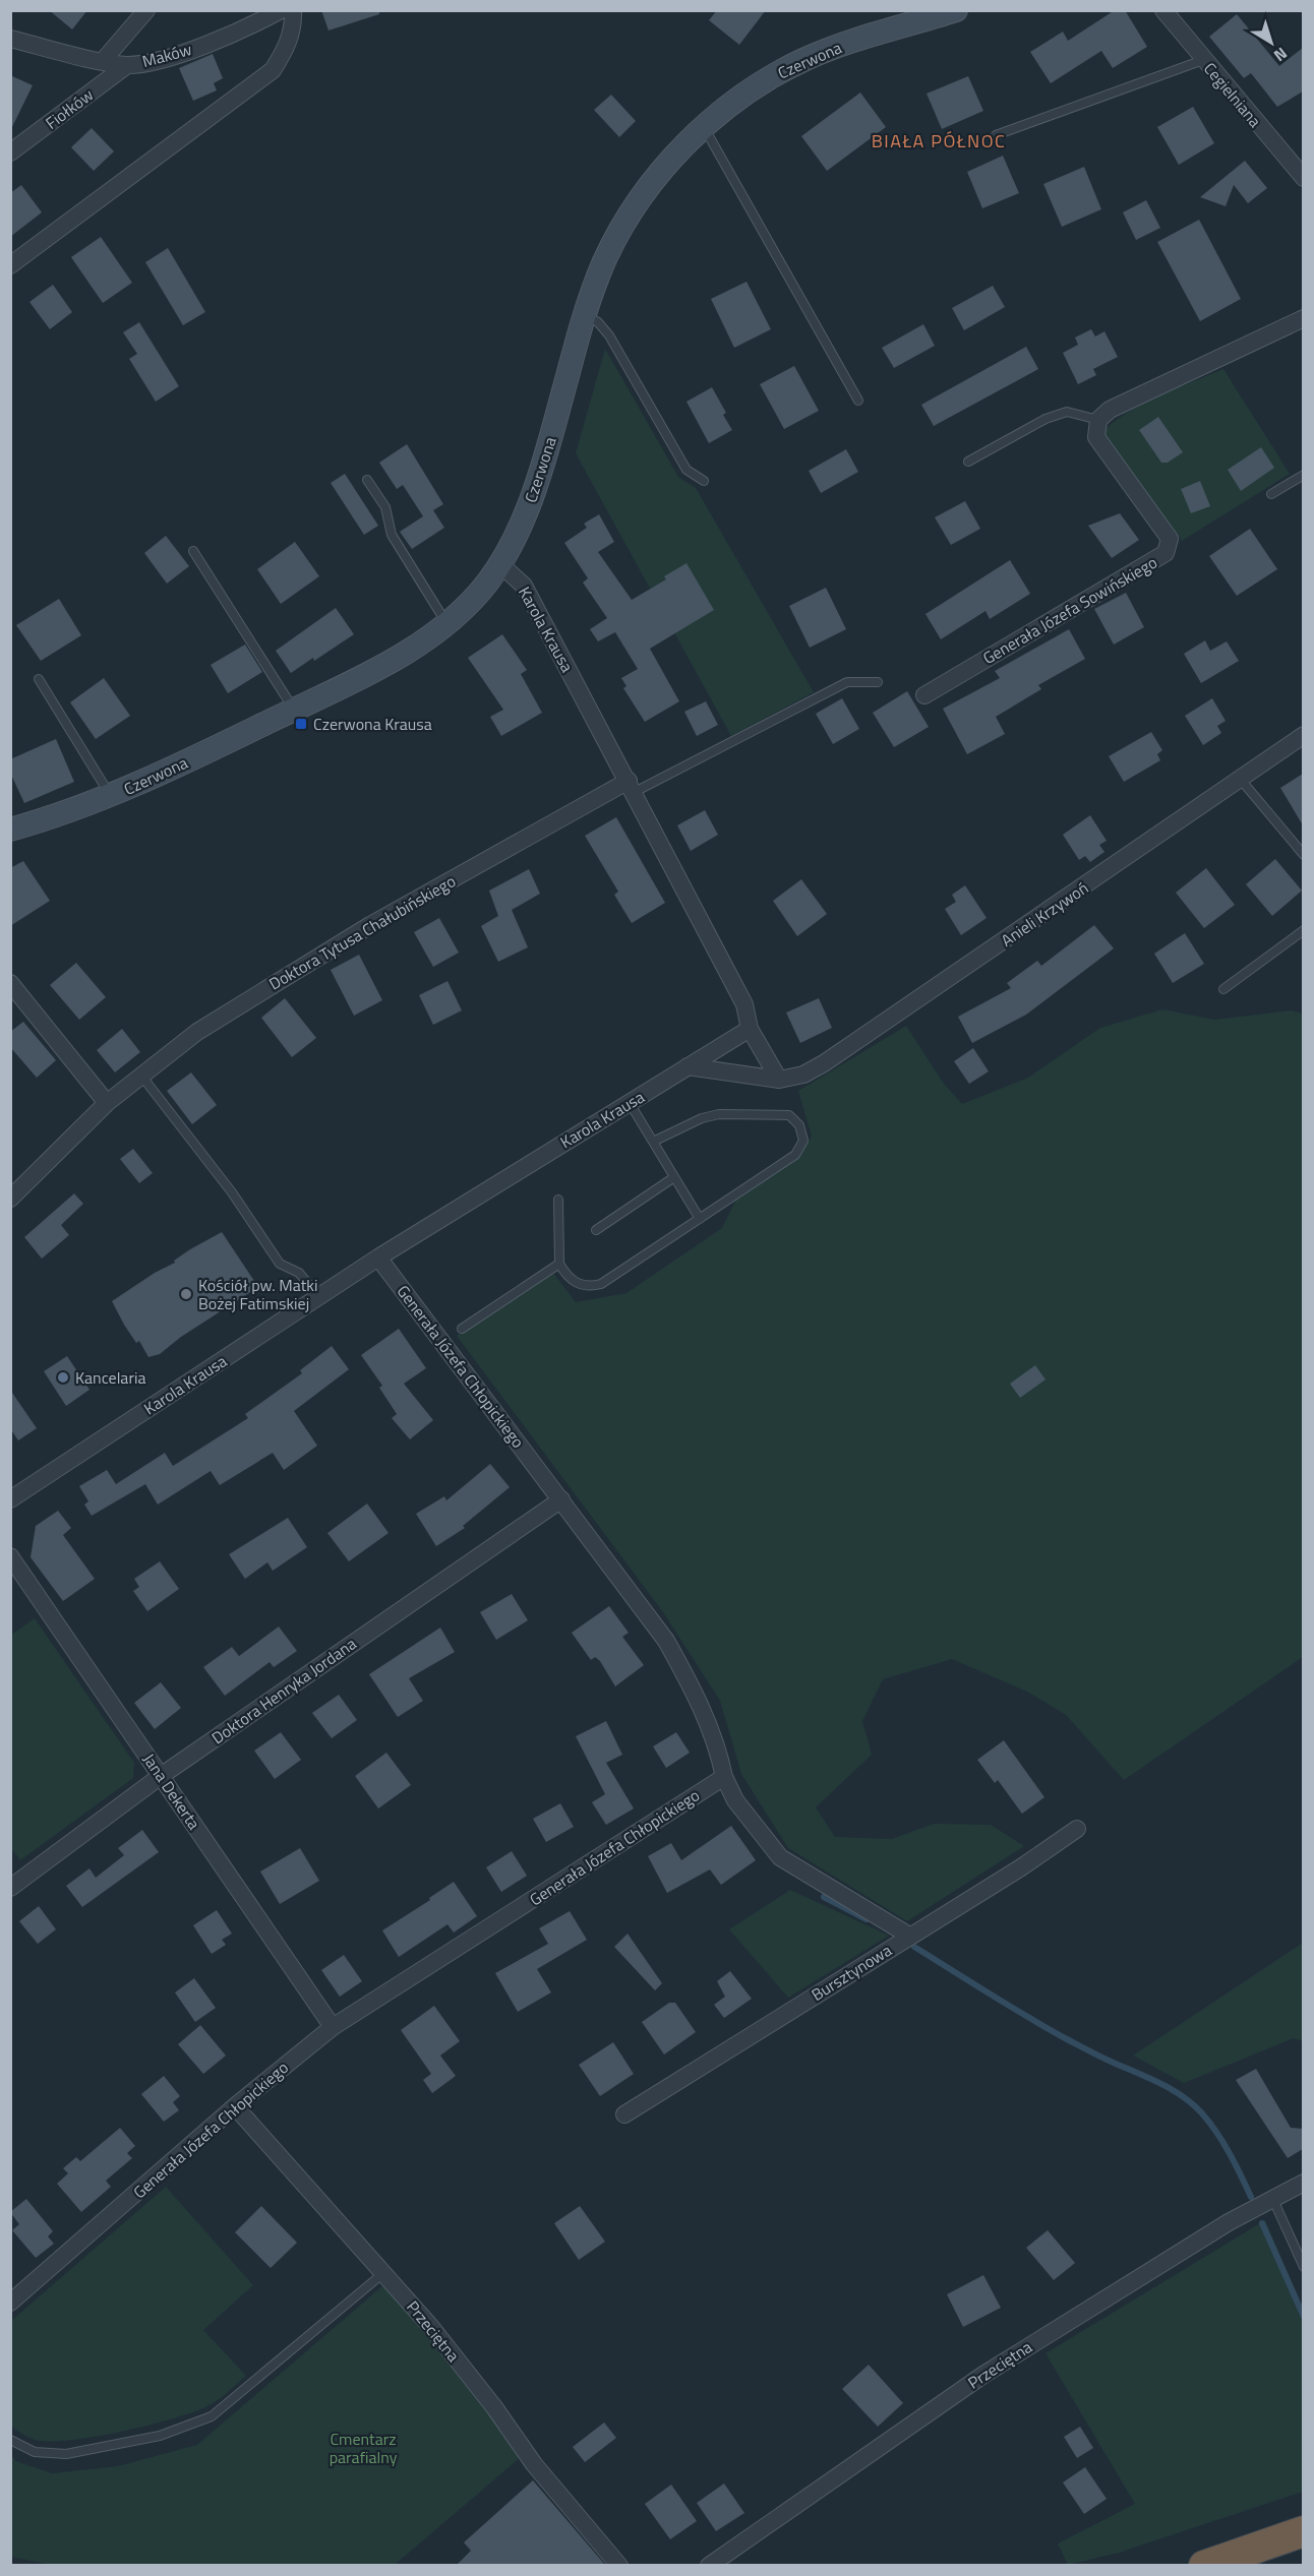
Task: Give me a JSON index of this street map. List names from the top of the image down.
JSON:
{
  "streets": {
    "street": [
      "Maków",
      "Czerwona",
      "Cegielniana",
      "Fiołków",
      "Generała Józefa Sowińskiego",
      "Karola Krausa",
      "Anieli Krzywoń",
      "Doktora Tytusa Chałubińskiego",
      "Generała Józefa Chłopickiego",
      "Doktora Henryka Jordana",
      "Jana Dekerta",
      "Bursztynowa",
      "Przeciętna"
    ]
  },
  "crossings": [
    ["Maków", "Fiołków"],
    ["Czerwona", "Karola Krausa"],
    ["Karola Krausa", "Anieli Krzywoń"],
    ["Karola Krausa", "Doktora Tytusa Chałubińskiego"],
    ["Karola Krausa", "Generała Józefa Chłopickiego"],
    ["Generała Józefa Chłopickiego", "Doktora Henryka Jordana"],
    ["Generała Józefa Chłopickiego", "Jana Dekerta"],
    ["Generała Józefa Chłopickiego", "Przeciętna"],
    ["Doktora Henryka Jordana", "Jana Dekerta"]
  ],
  "districts": ["BIAŁA PÓŁNOC"],
  "parks": ["Cmentarz parafialny"],
  "places": {
    "transit": ["Czerwona Krausa"],
    "other": ["Kościół pw. Matki Bożej Fatimskiej", "Kancelaria"]
  },
  "north": "bottom right"
}
